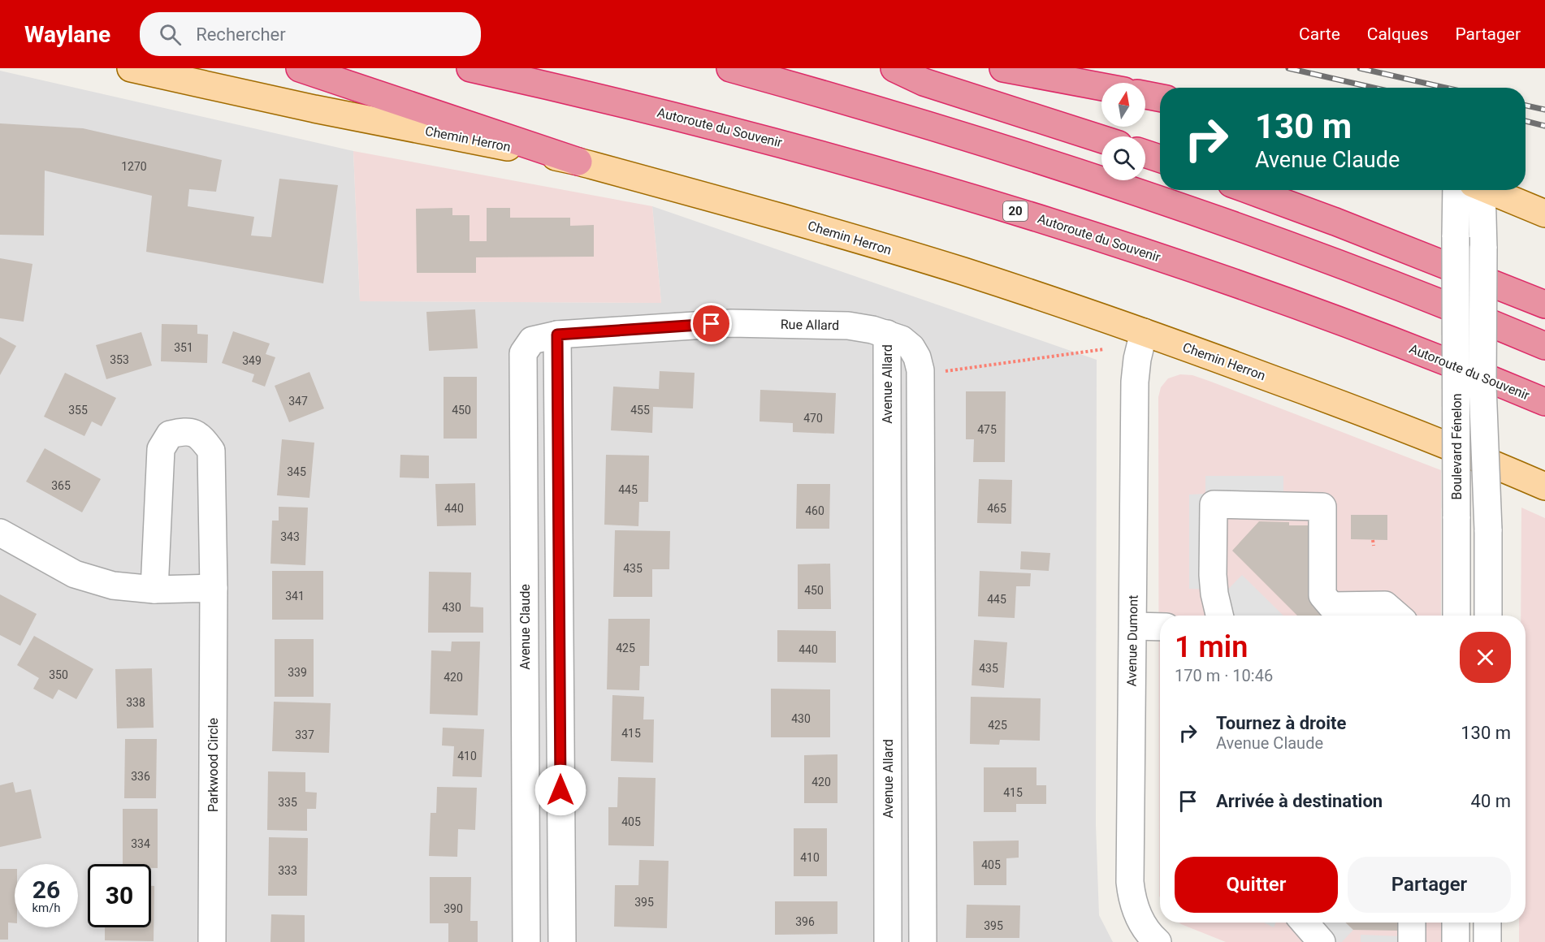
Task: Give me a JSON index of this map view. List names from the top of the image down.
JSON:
{
  "streets": {
    "highway": ["Autoroute du Souvenir", "20"],
    "main road": ["Chemin Herron"],
    "street": [
      "Rue Allard",
      "Avenue Allard",
      "Boulevard Fénelon",
      "Avenue Claude",
      "Avenue Dumont",
      "Parkwood Circle"
    ]
  },
  "crossings": [
    ["Chemin Herron", "Avenue Dumont"],
    ["Rue Allard", "Avenue Allard"],
    ["Rue Allard", "Avenue Claude"]
  ],
  "house_numbers": [
    "1270",
    "351",
    "353",
    "349",
    "347",
    "355",
    "450",
    "455",
    "470",
    "475",
    "345",
    "365",
    "445",
    "440",
    "465",
    "460",
    "343",
    "435",
    "450",
    "341",
    "445",
    "430",
    "425",
    "440",
    "435",
    "339",
    "350",
    "420",
    "338",
    "430",
    "425",
    "415",
    "337",
    "410",
    "336",
    "420",
    "415",
    "335",
    "405",
    "334",
    "410",
    "405",
    "333",
    "395",
    "390",
    "396",
    "395"
  ],
  "north": "top",
  "page": {
    "header": "Waylane",
    "search": "Rechercher",
    "nav": ["Carte", "Calques", "Partager"],
    "turn": ["130 m", "Avenue Claude"],
    "heading": ["1 min", "170 m · 10:46"],
    "list": [
      {
        "name": "Tournez à droite",
        "note": "Avenue Claude",
        "value": "130 m"
      },
      {
        "name": "Arrivée à destination",
        "value": "40 m"
      }
    ],
    "buttons": ["Quitter", "Partager"],
    "speed": "26 km/h",
    "limit": "30"
  }
}
